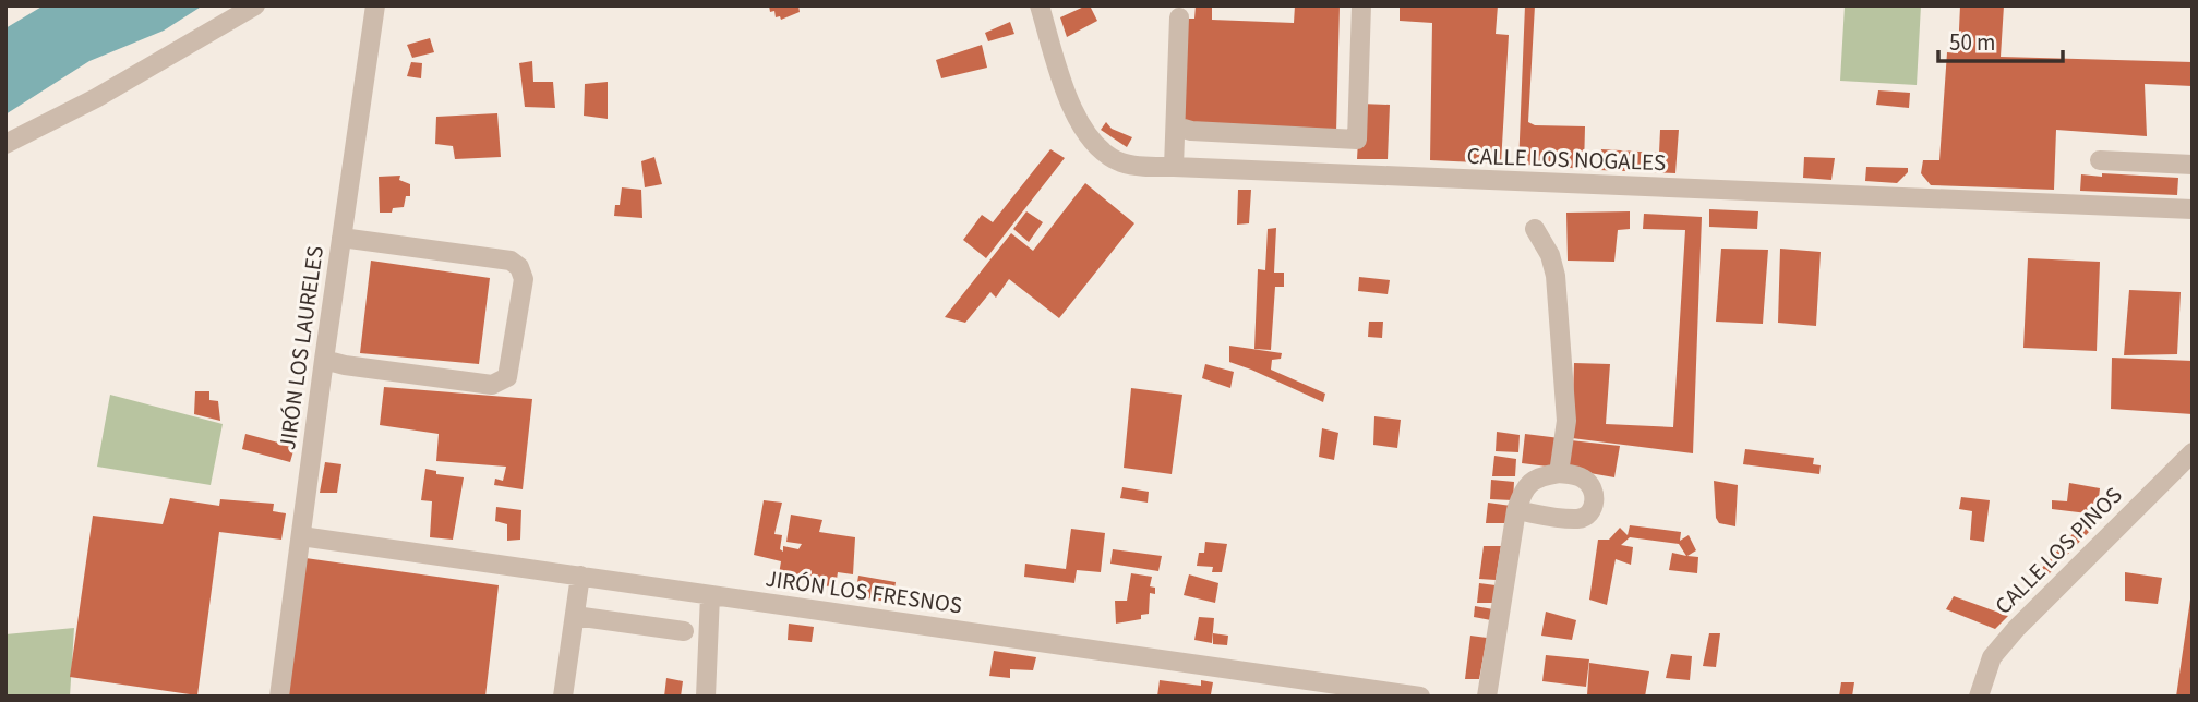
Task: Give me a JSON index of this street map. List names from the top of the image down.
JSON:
{
  "streets": {
    "street": [
      "CALLE LOS NOGALES",
      "JIRÓN LOS LAURELES",
      "CALLE LOS PINOS",
      "JIRÓN LOS FRESNOS"
    ]
  },
  "crossings": [
    ["JIRÓN LOS LAURELES", "JIRÓN LOS FRESNOS"]
  ],
  "scale_bar": "50 m"
}
